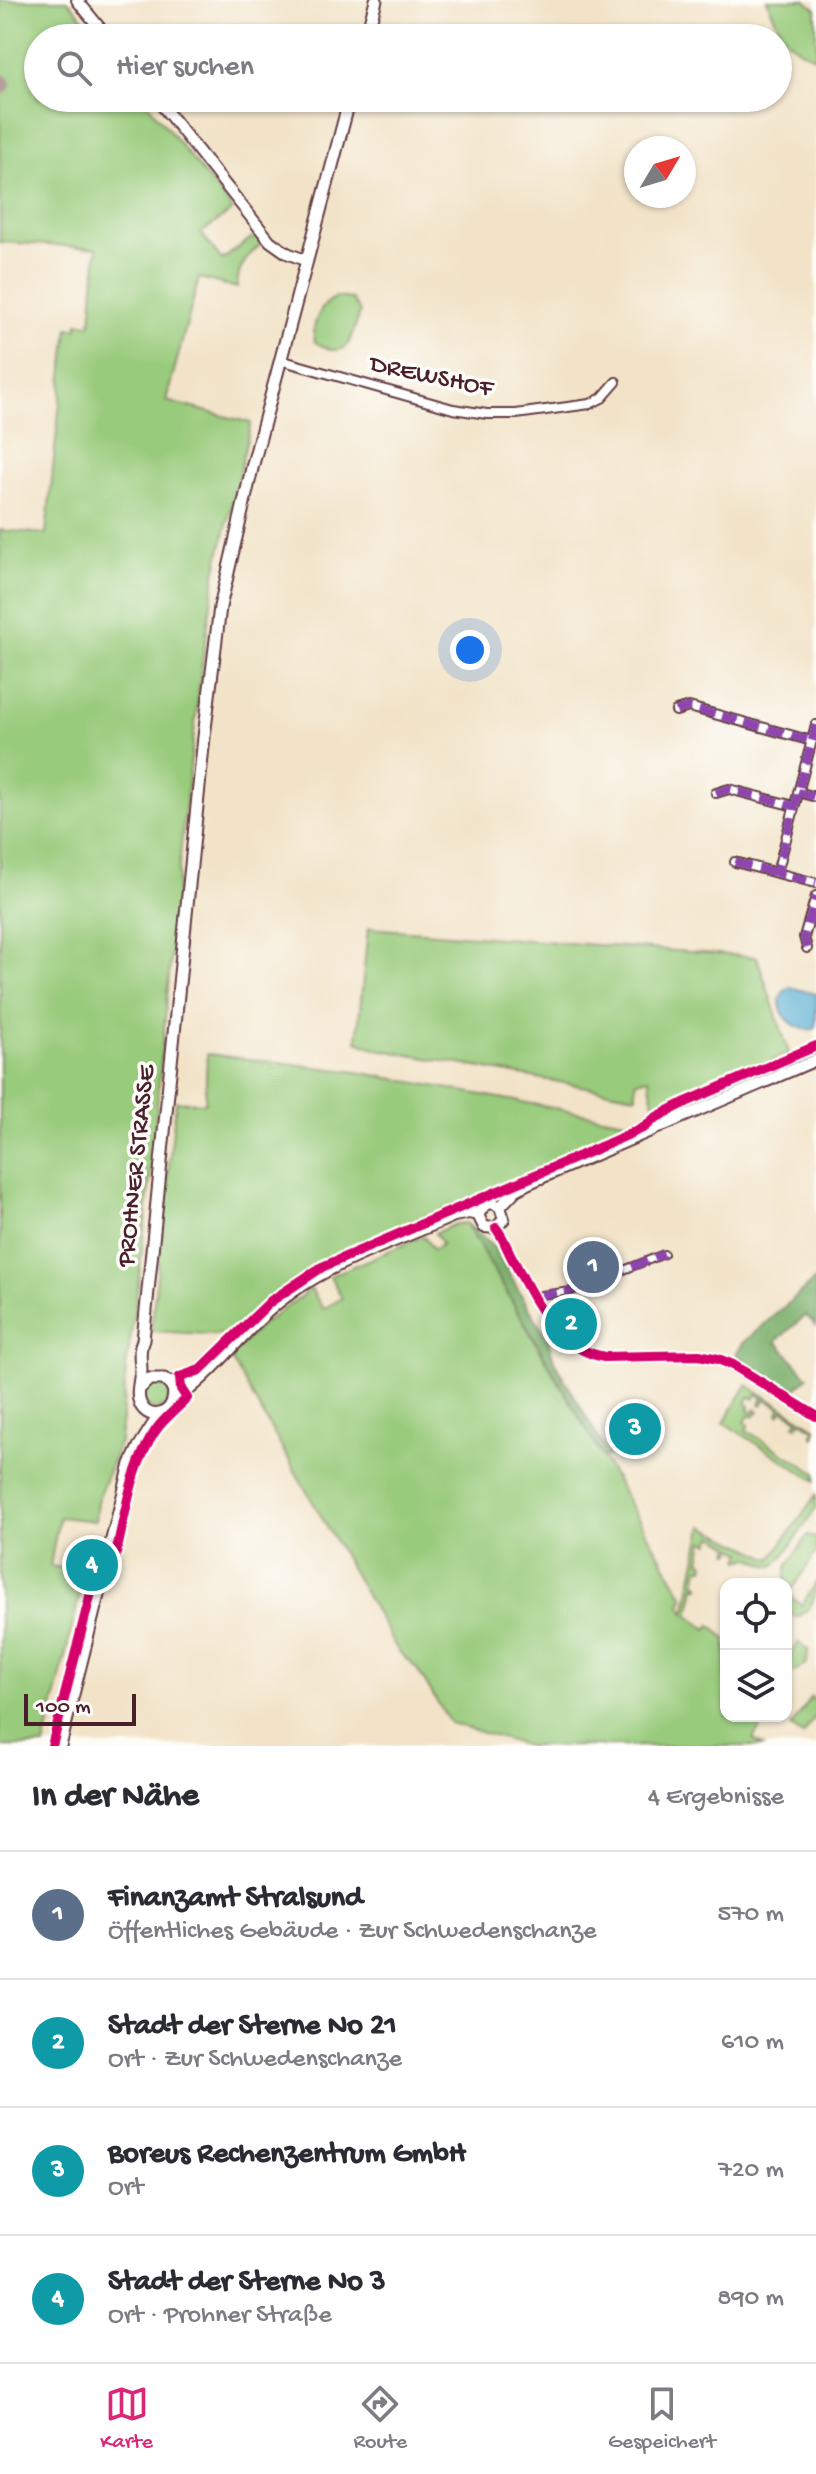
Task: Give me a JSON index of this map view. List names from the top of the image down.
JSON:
{
  "streets": {
    "main road": ["PROHNER STRASSE"],
    "street": ["DREWSHOF"]
  },
  "crossings": [
    ["DREWSHOF", "PROHNER STRASSE"]
  ],
  "scale_bar": "100 m",
  "north": "top right",
  "page": {
    "search": "Hier suchen",
    "pins": [
      "1",
      "2",
      "3",
      "4"
    ],
    "scale": "100 m",
    "heading": ["In der Nähe", "4 Ergebnisse"],
    "list": [
      {
        "mark": "1",
        "name": "Finanzamt Stralsund",
        "note": "Öffentliches Gebäude · Zur Schwedenschanze",
        "value": "570 m"
      },
      {
        "mark": "2",
        "name": "Stadt der Sterne No 21",
        "note": "Ort · Zur Schwedenschanze",
        "value": "610 m"
      },
      {
        "mark": "3",
        "name": "Boreus Rechenzentrum GmbH",
        "note": "Ort",
        "value": "720 m"
      },
      {
        "mark": "4",
        "name": "Stadt der Sterne No 3",
        "note": "Ort · Prohner Straße",
        "value": "890 m"
      }
    ],
    "nav": ["Karte", "Route", "Gespeichert"]
  }
}
